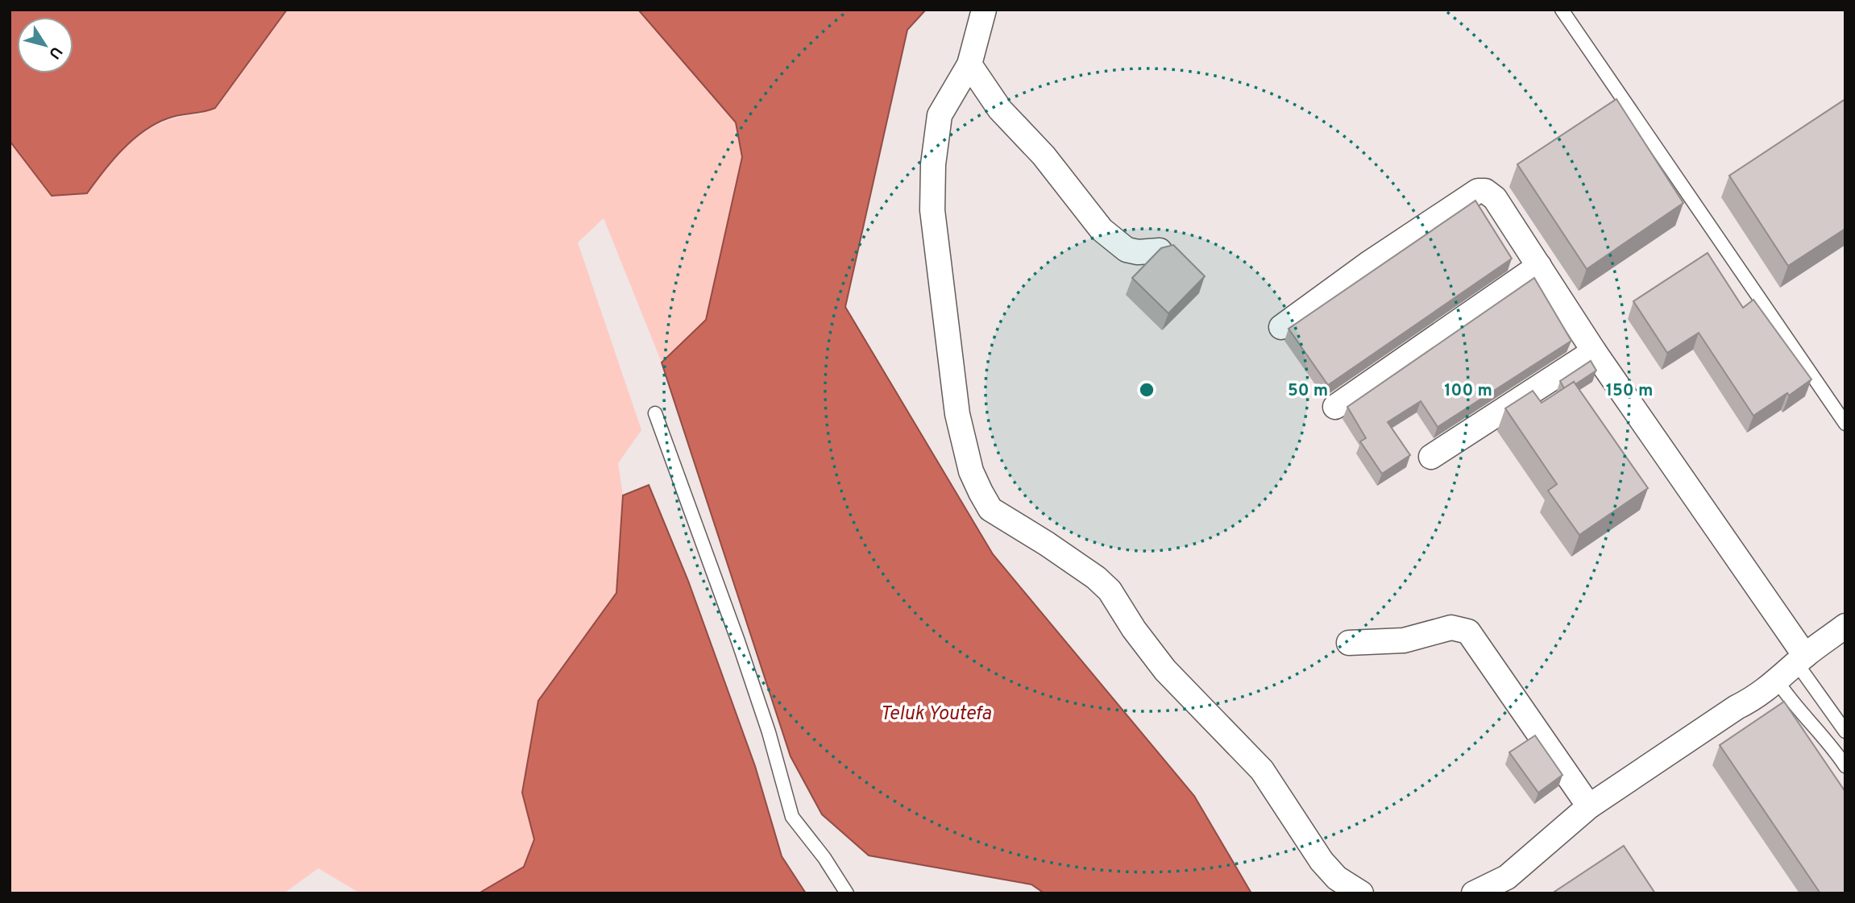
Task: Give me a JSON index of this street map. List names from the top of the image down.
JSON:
{
  "water": ["Teluk Youtefa"],
  "north": "bottom right",
  "rings": ["50 m", "100 m", "150 m"]
}
